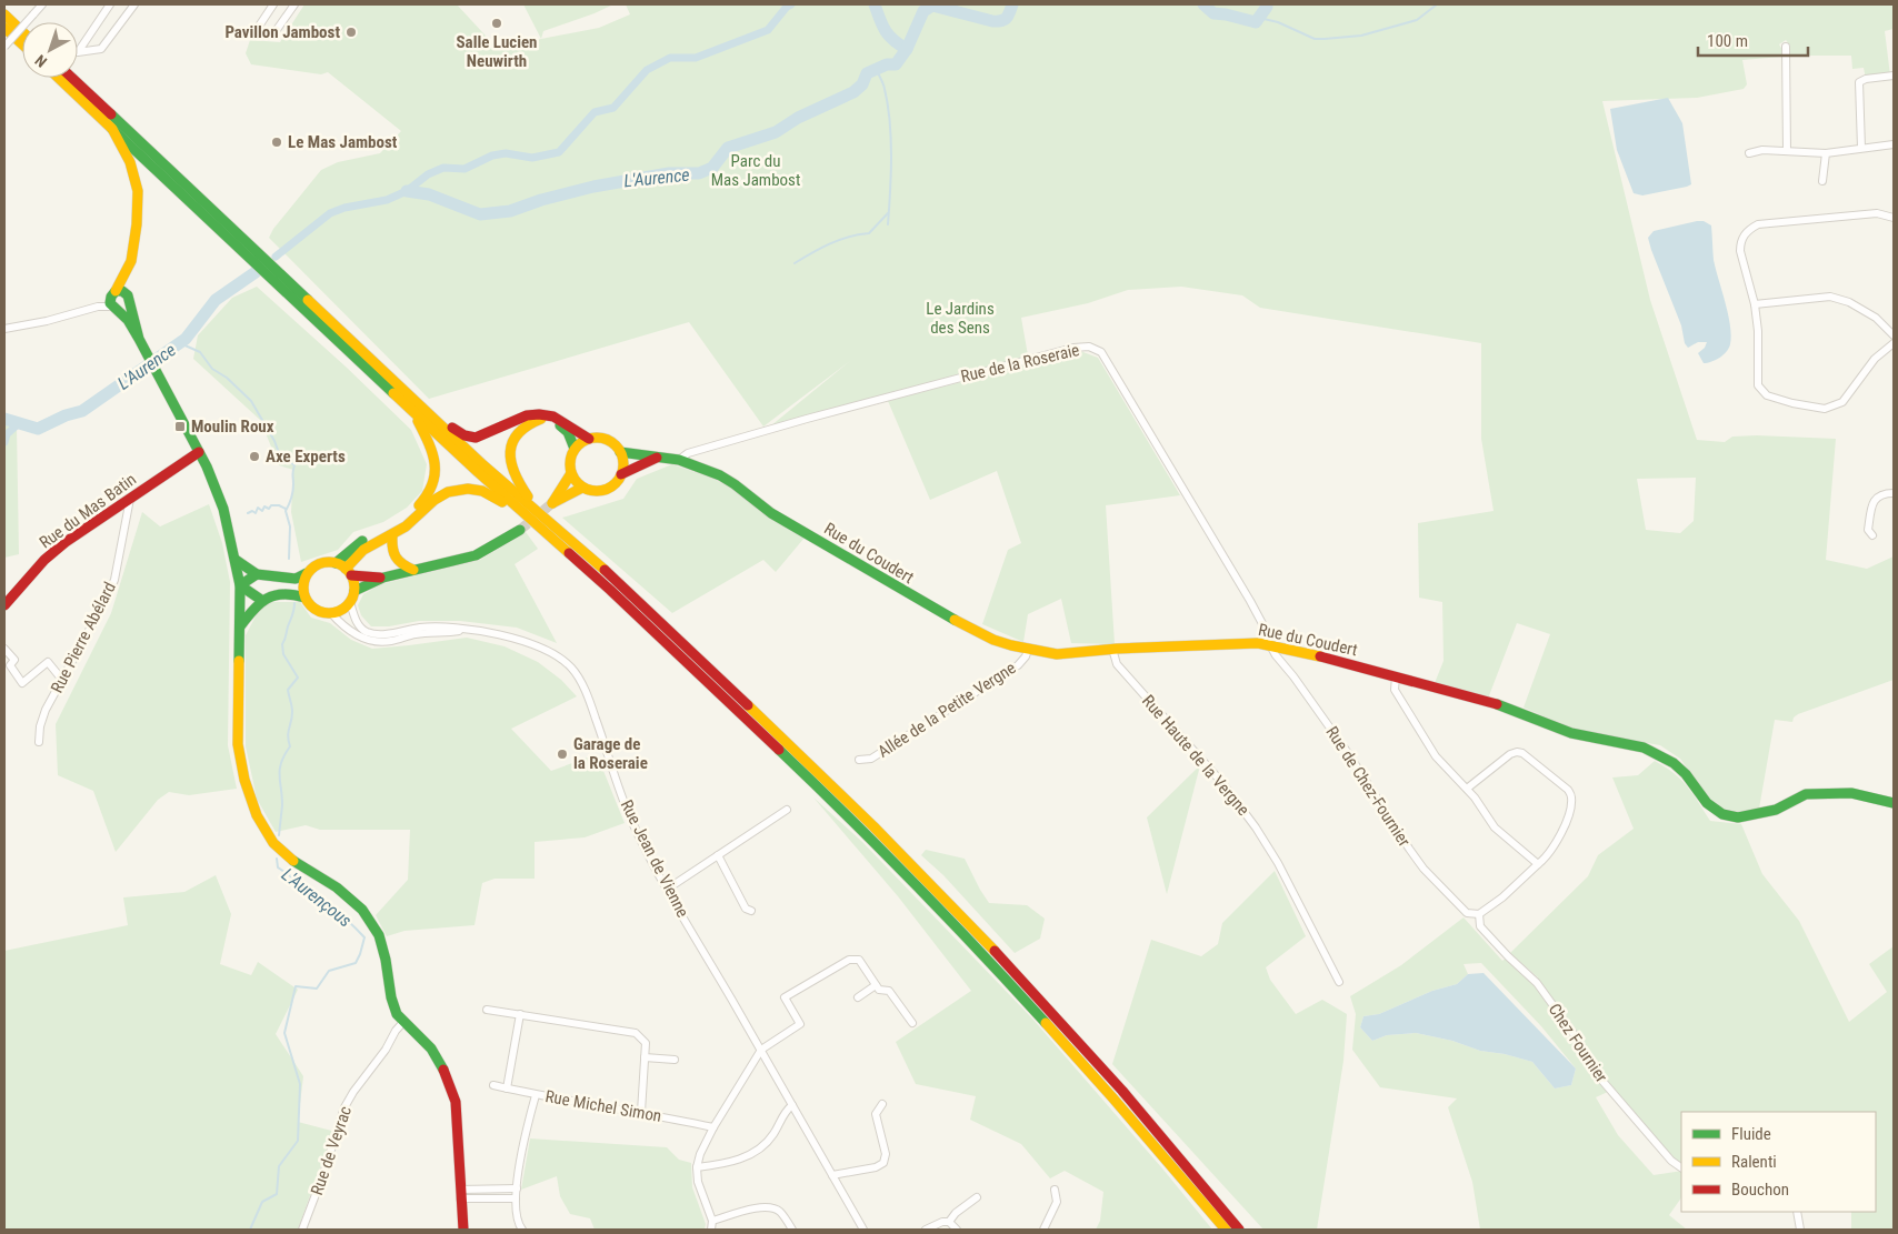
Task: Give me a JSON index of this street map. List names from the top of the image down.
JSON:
{
  "streets": {
    "main road": ["Rue du Mas Batin", "Rue du Coudert"],
    "street": [
      "Rue de la Roseraie",
      "Rue Pierre Abélard",
      "Allée de la Petite Vergne",
      "Rue Haute de la Vergne",
      "Rue de Chez-Fournier",
      "Rue Jean de Vienne",
      "Chez Fournier",
      "Rue Michel Simon",
      "Rue de Veyrac"
    ]
  },
  "crossings": [
    ["Rue de la Roseraie", "Rue du Coudert"],
    ["Rue de la Roseraie", "Rue de Chez-Fournier"],
    ["Rue du Mas Batin", "Rue Pierre Abélard"],
    ["Rue du Coudert", "Allée de la Petite Vergne"],
    ["Rue du Coudert", "Rue Haute de la Vergne"],
    ["Rue du Coudert", "Rue de Chez-Fournier"],
    ["Rue de Chez-Fournier", "Chez Fournier"]
  ],
  "water": ["L'Aurence", "L'Aurençous"],
  "parks": ["Parc du Mas Jambost", "Le Jardins des Sens"],
  "places": {
    "other": [
      "Salle Lucien Neuwirth",
      "Pavillon Jambost",
      "Le Mas Jambost",
      "Axe Experts",
      "Garage de la Roseraie"
    ],
    "transit": ["Moulin Roux"]
  },
  "legend": ["Fluide", "Ralenti", "Bouchon"],
  "scale_bar": "100 m",
  "north": "bottom left"
}
